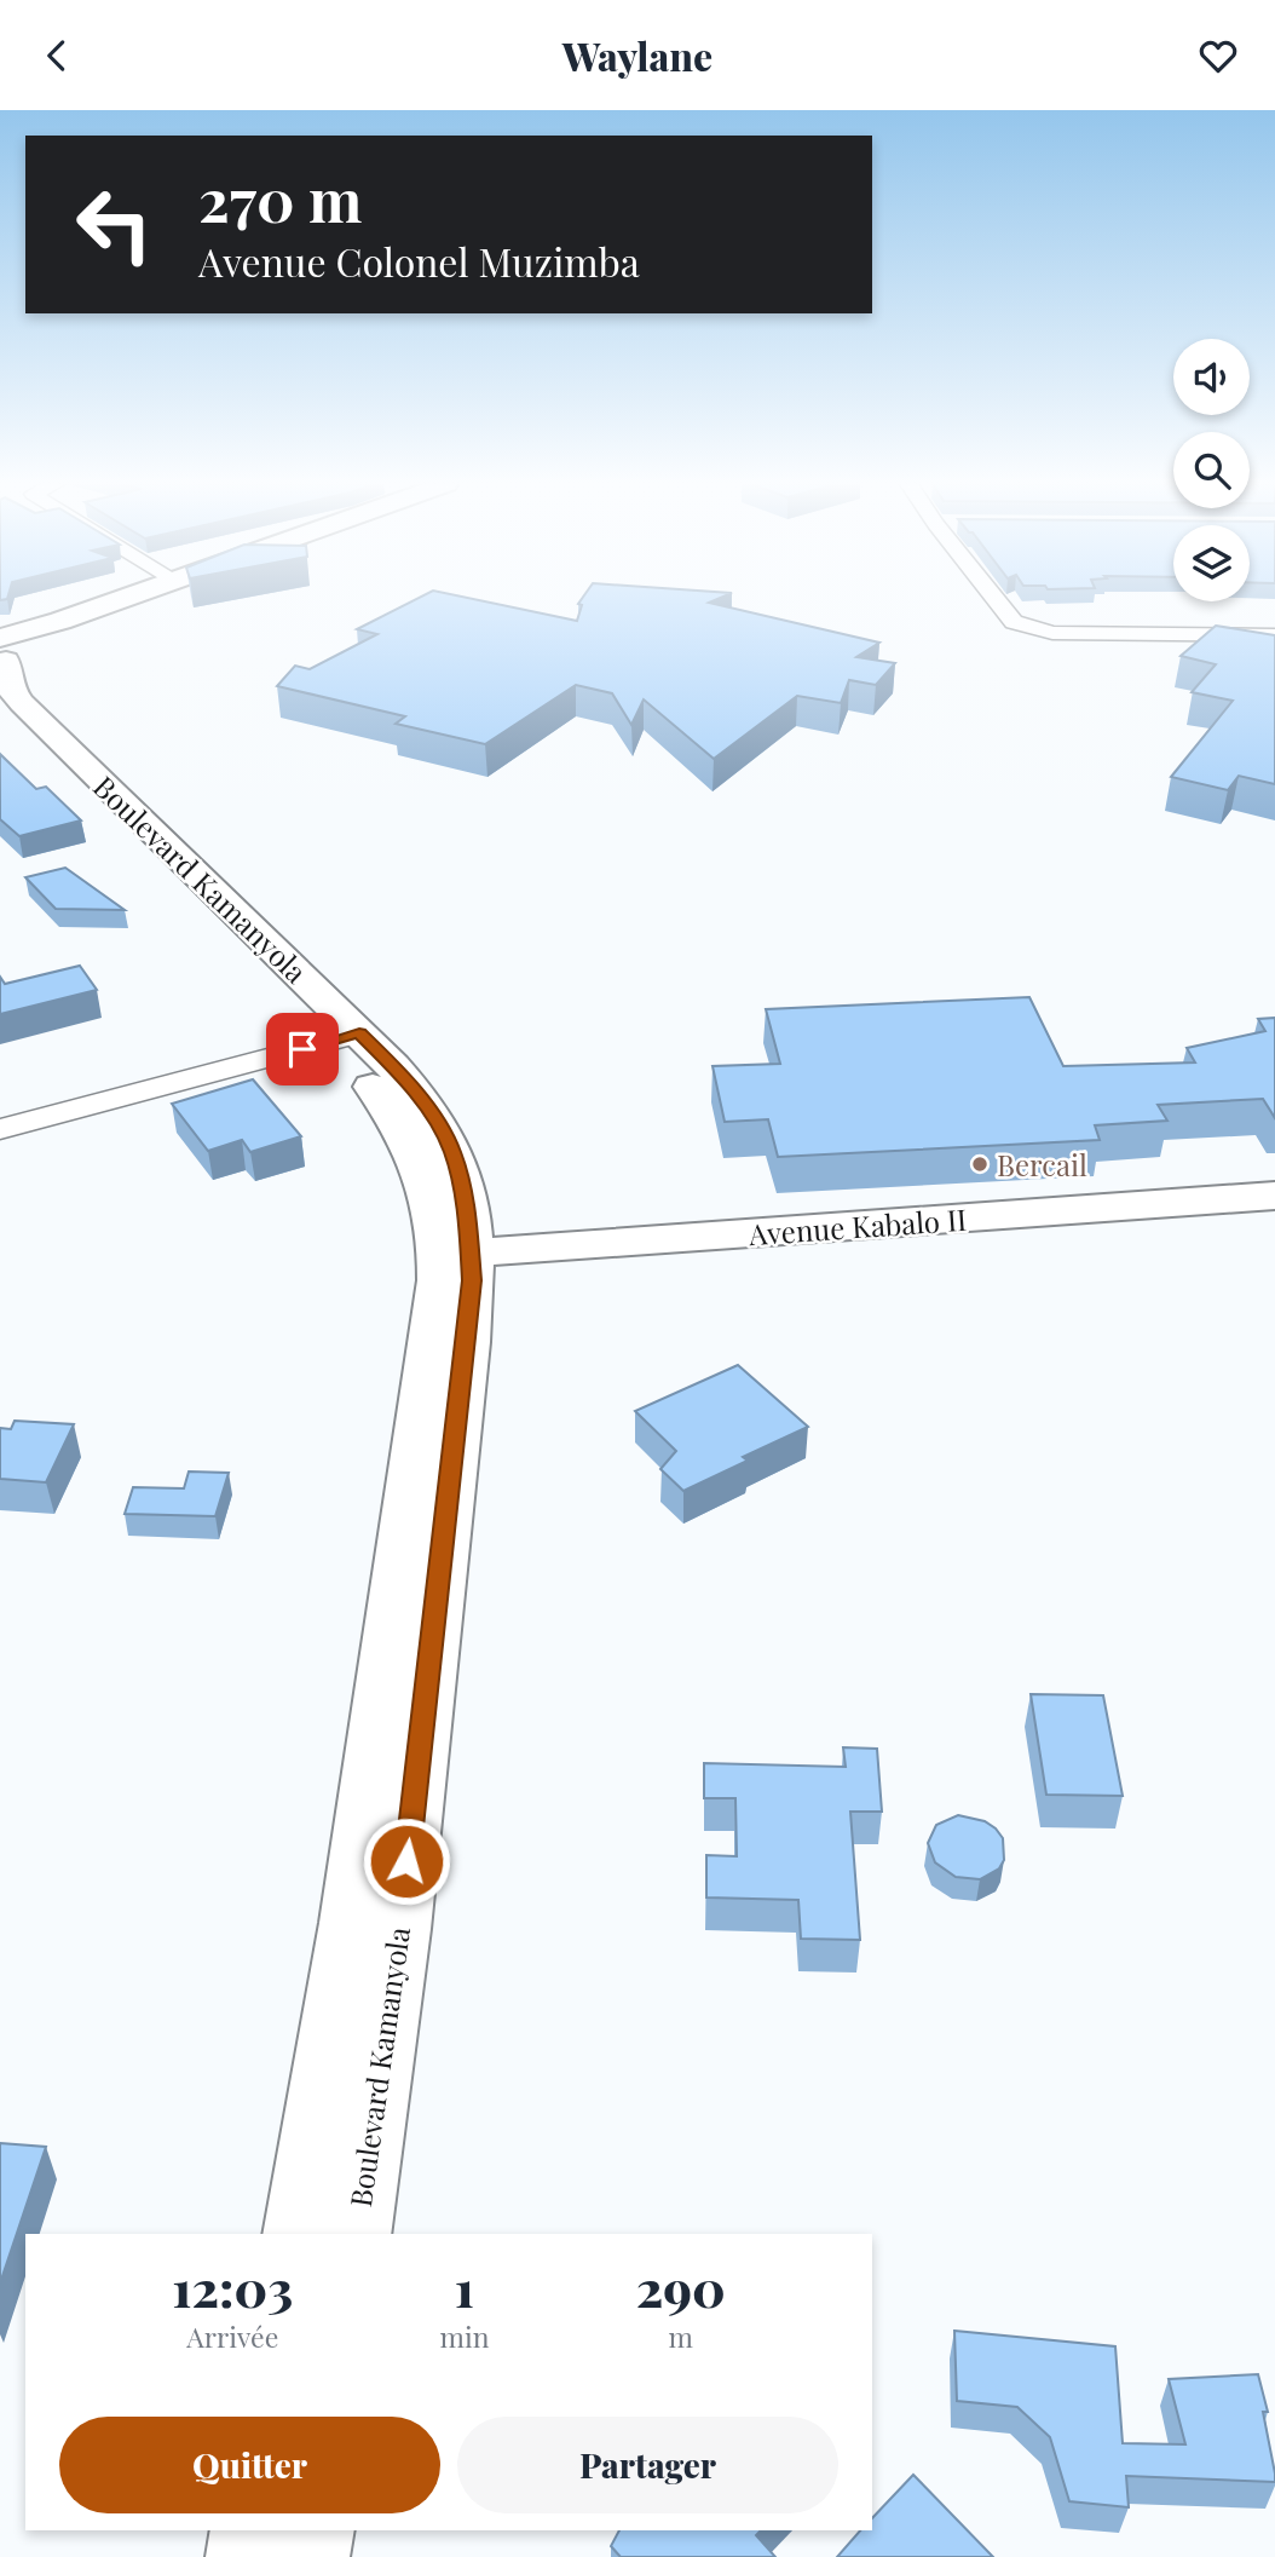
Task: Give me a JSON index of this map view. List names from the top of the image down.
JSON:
{
  "streets": {
    "main road": ["Boulevard Kamanyola", "Avenue Kabalo II"]
  },
  "crossings": [
    ["Boulevard Kamanyola", "Avenue Kabalo II"]
  ],
  "places": ["Bercail"],
  "page": {
    "header": "Waylane",
    "turn": ["270 m", "Avenue Colonel Muzimba"],
    "eta": [
      "12:03",
      "Arrivée",
      "1",
      "min",
      "290",
      "m"
    ],
    "buttons": ["Quitter", "Partager"]
  }
}
